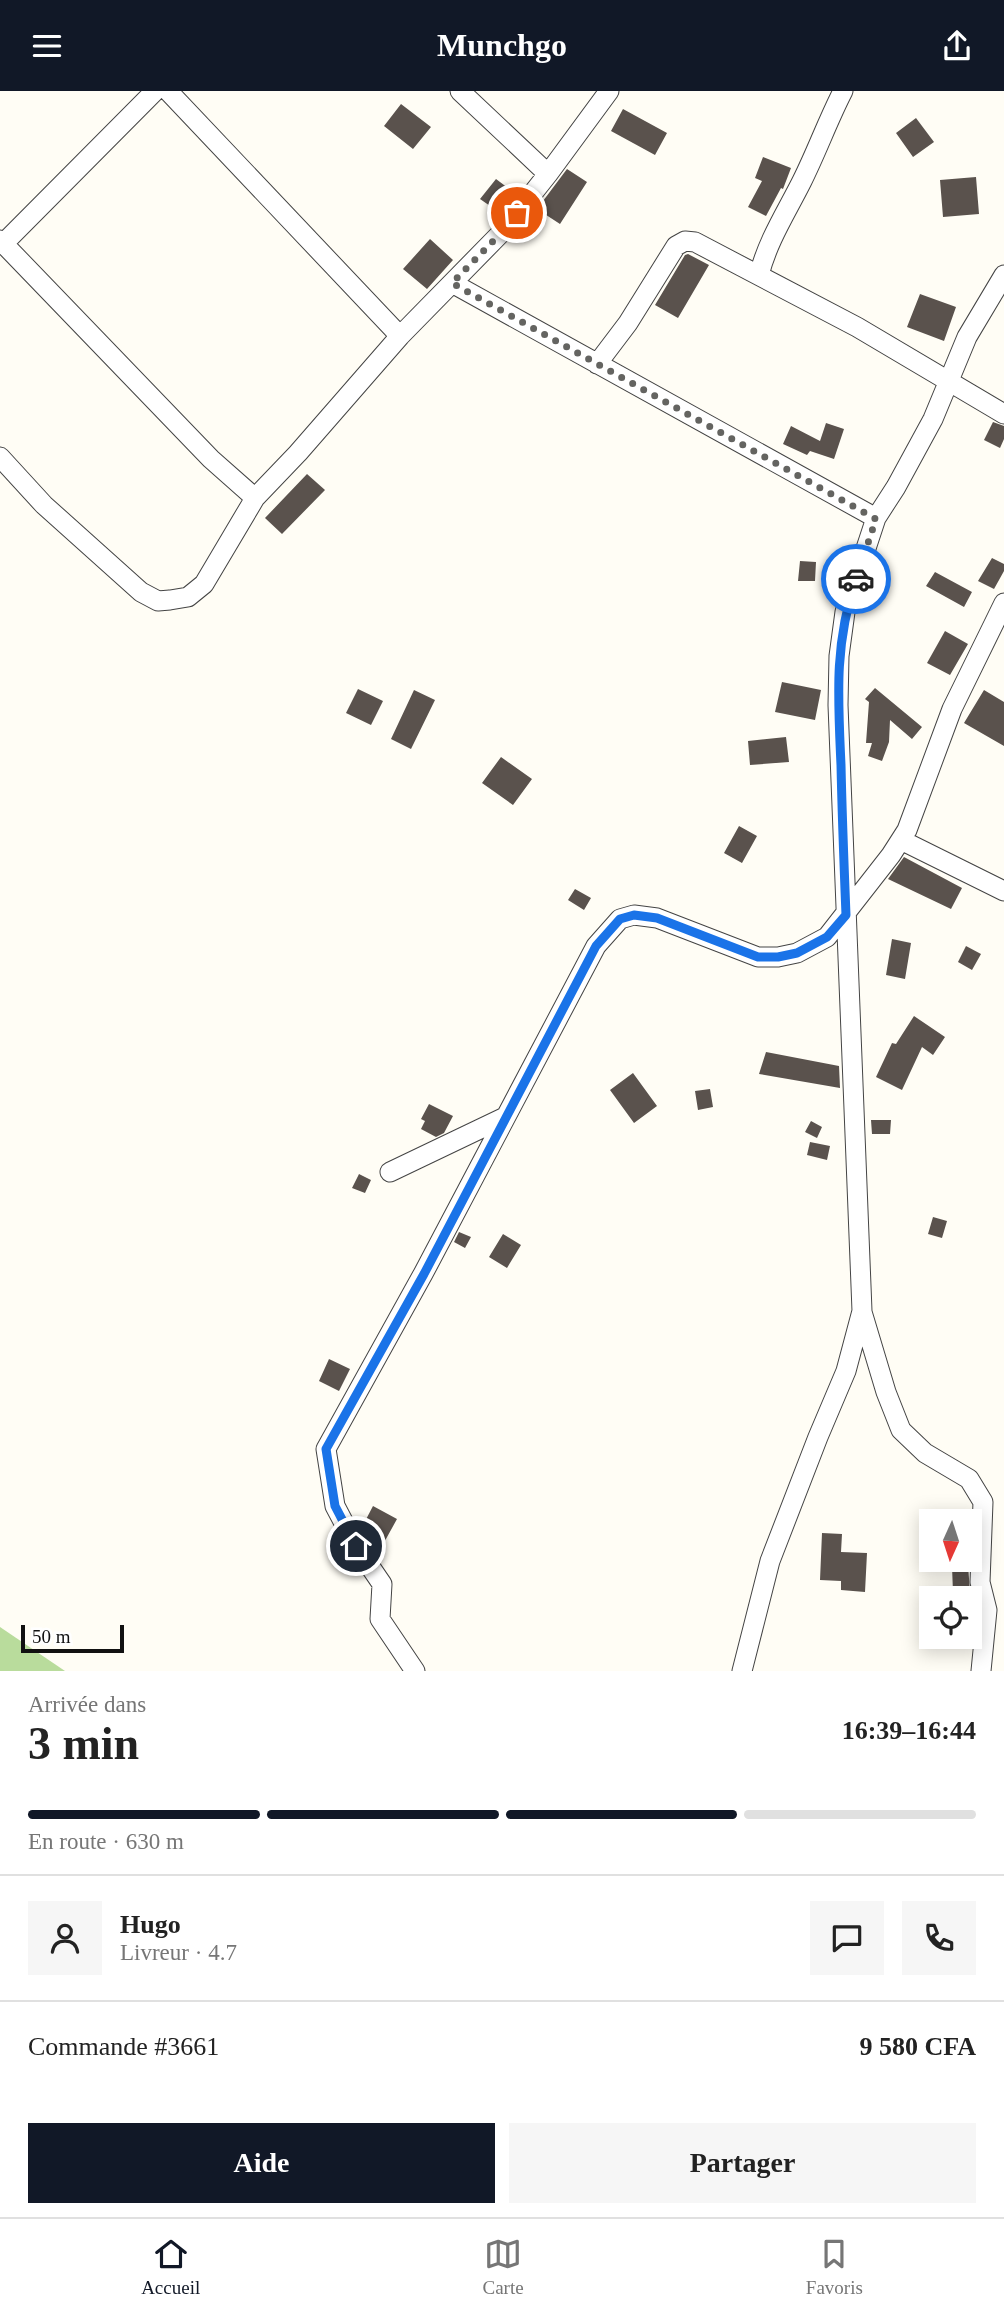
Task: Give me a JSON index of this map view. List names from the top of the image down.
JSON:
{
  "scale_bar": "50 m",
  "north": "bottom",
  "page": {
    "header": "Munchgo",
    "scale": "50 m",
    "heading": ["3 min", "Arrivée dans", "16:39–16:44"],
    "panel": [
      "Hugo",
      "Livreur · 4.7",
      "Commande #3661",
      "9 580 CFA"
    ],
    "bar": "En route · 630 m",
    "buttons": ["Aide", "Partager"],
    "tabs": ["Accueil", "Carte", "Favoris"]
  }
}
